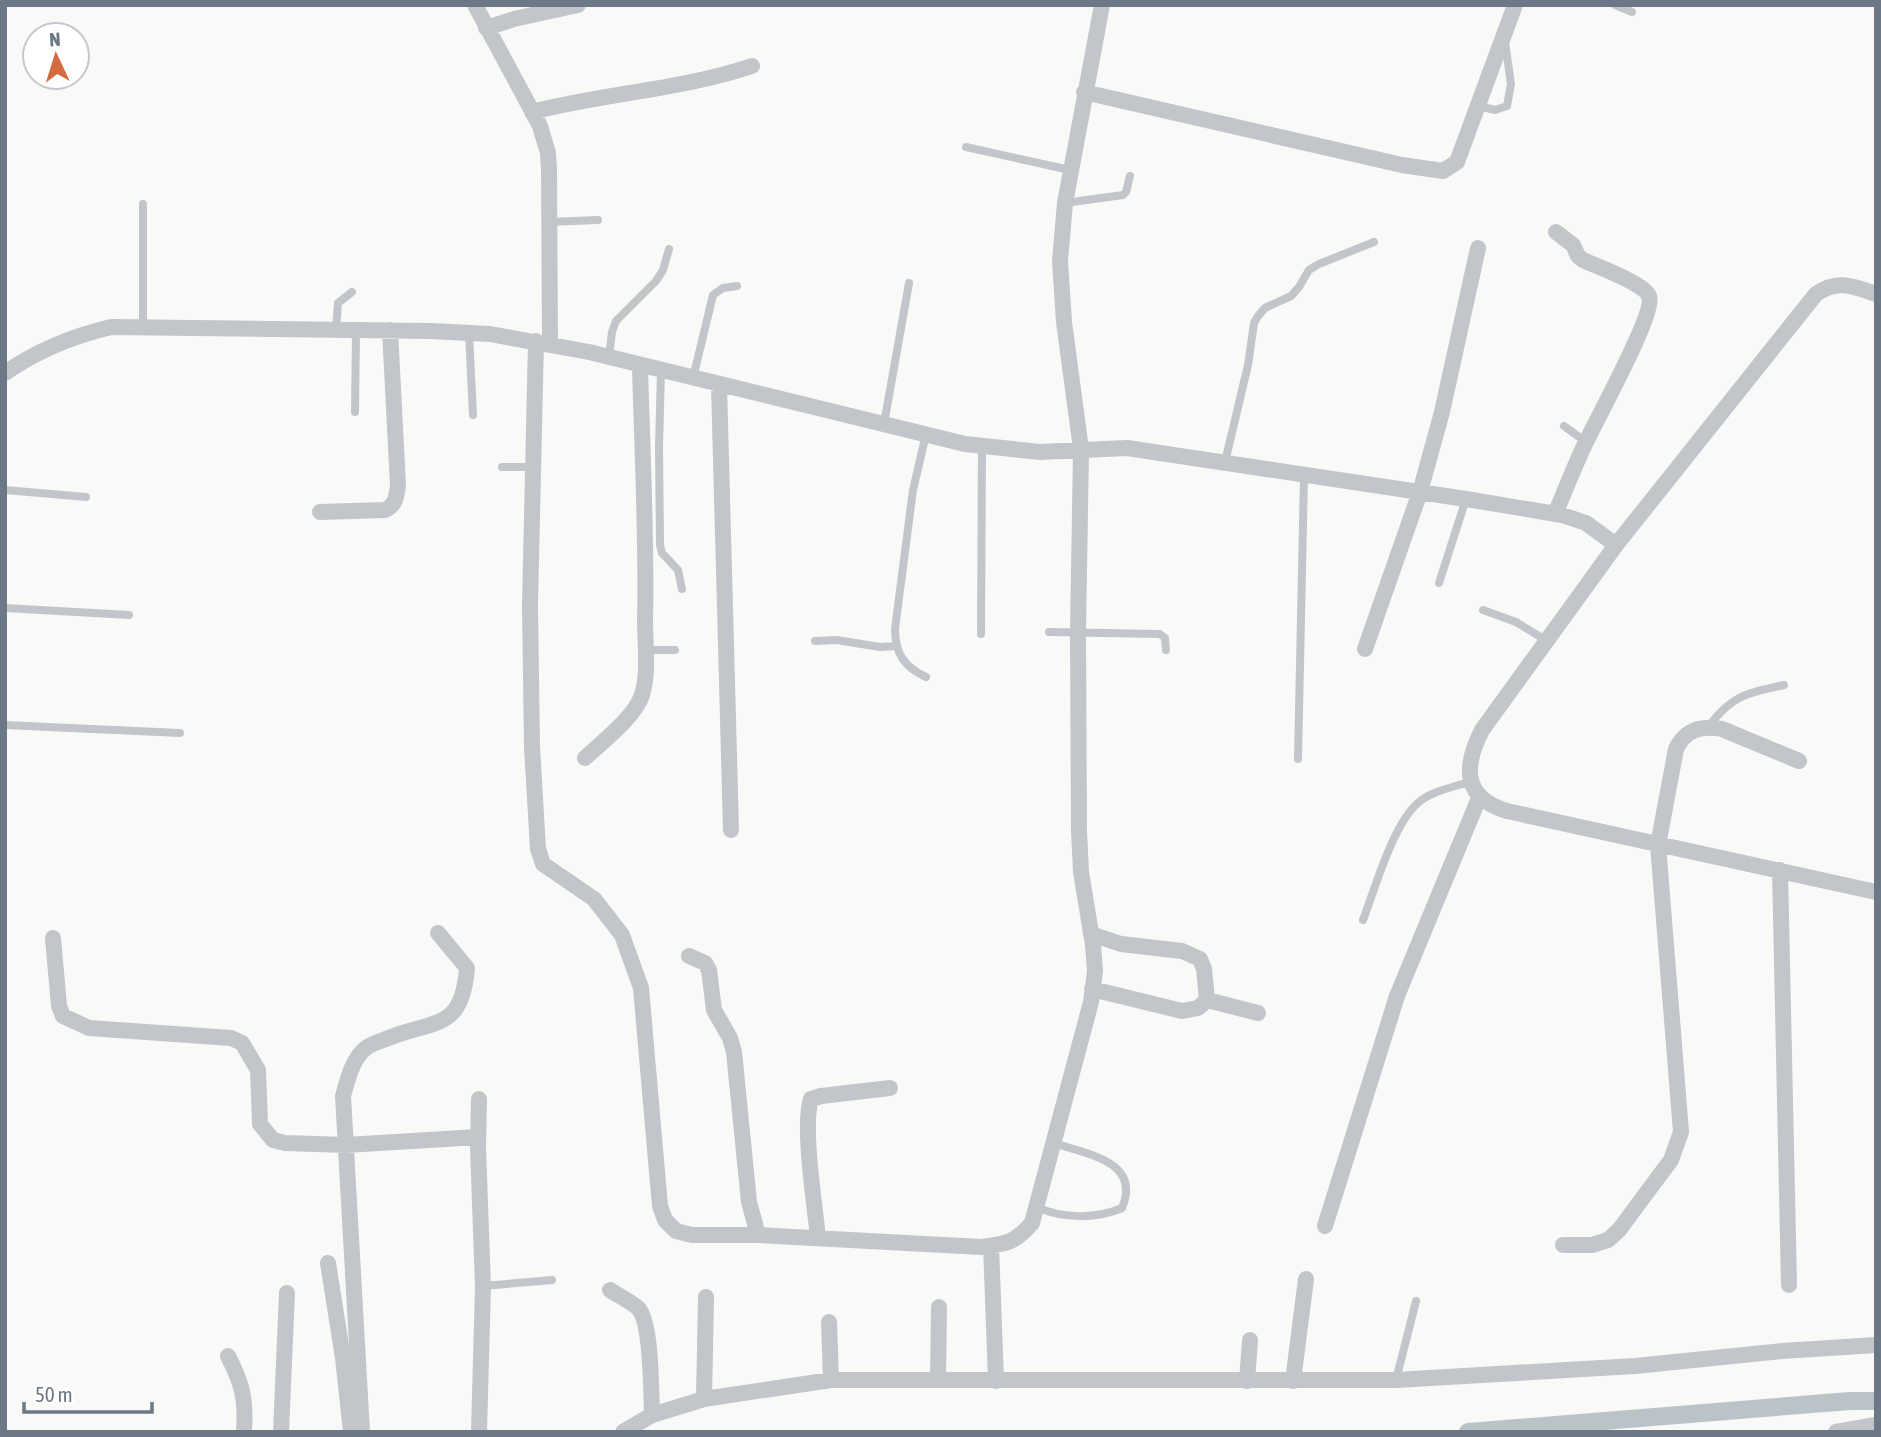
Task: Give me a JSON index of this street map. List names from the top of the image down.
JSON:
{
  "scale_bar": "50 m",
  "north": "top"
}
